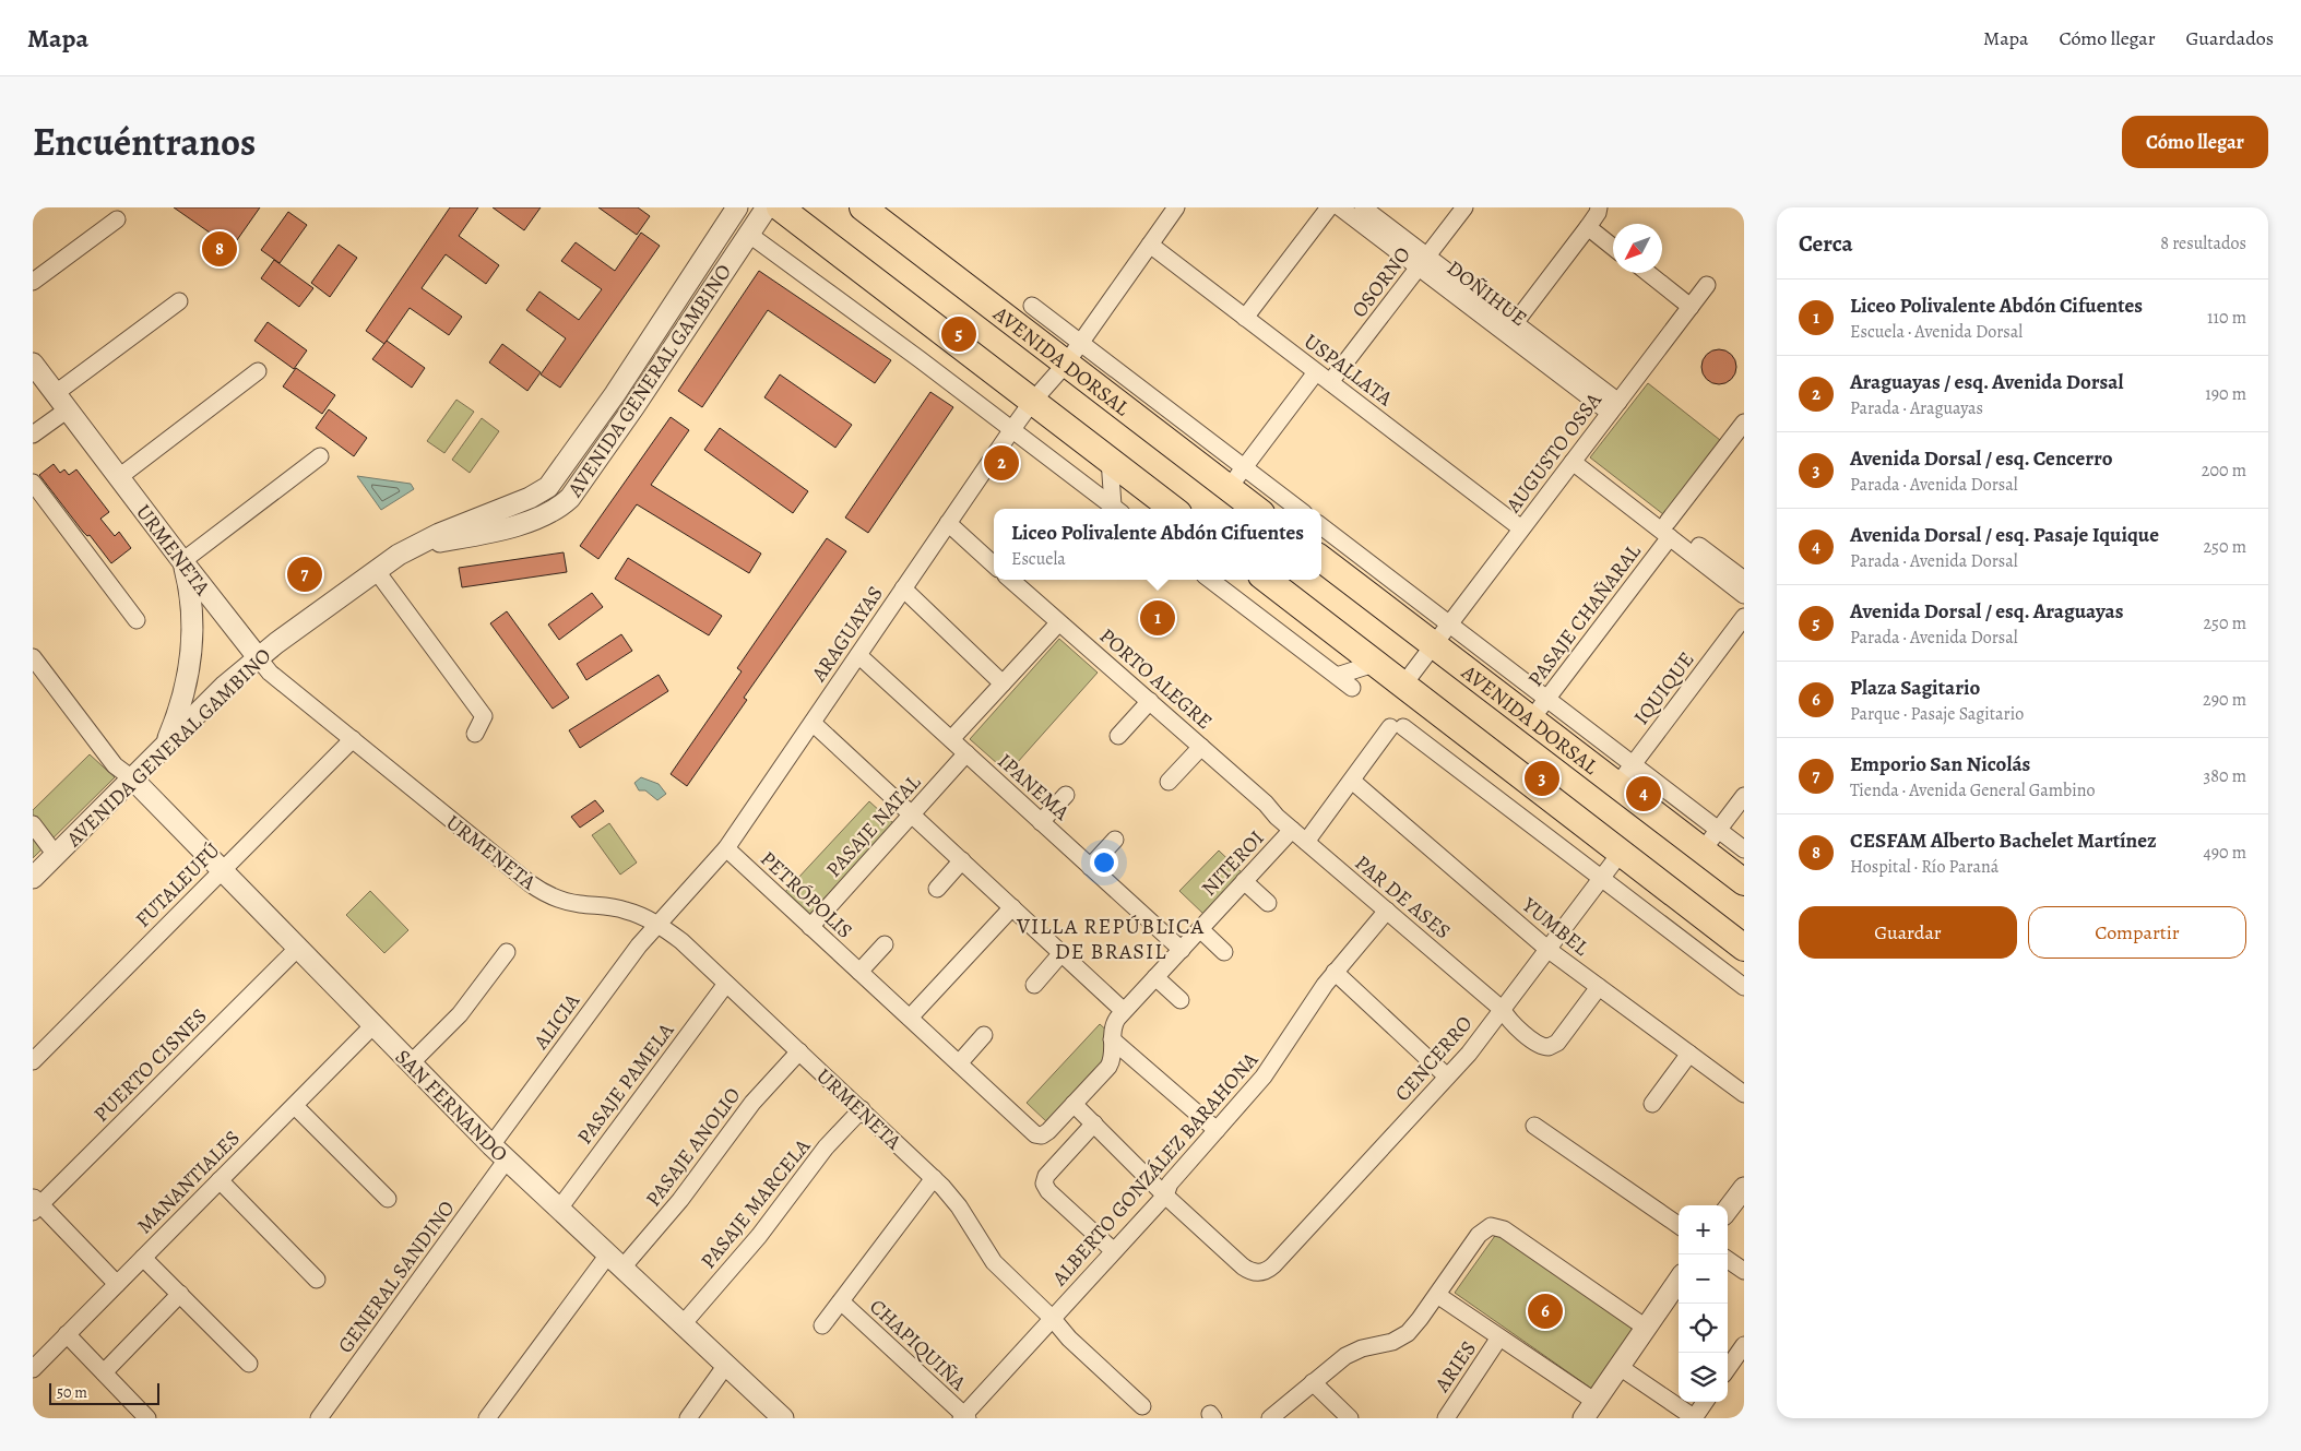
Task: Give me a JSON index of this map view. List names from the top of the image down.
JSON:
{
  "streets": {
    "main road": ["AVENIDA DORSAL"],
    "street": [
      "OSORNO",
      "DOÑIHUE",
      "USPALLATA",
      "AVENIDA GENERAL GAMBINO",
      "AUGUSTO OSSA",
      "URMENETA",
      "PASAJE CHAÑARAL",
      "ARAGUAYAS",
      "PORTO ALEGRE",
      "IQUIQUE",
      "IPANEMA",
      "PASAJE NATAL",
      "NITEROI",
      "FUTALEUFÚ",
      "PETRÓPOLIS",
      "PAR DE ASES",
      "YUMBEL",
      "ALICIA",
      "CENCERRO",
      "PUERTO CISNES",
      "PASAJE PAMELA",
      "SAN FERNANDO",
      "PASAJE ANOLIO",
      "ALBERTO GONZÁLEZ BARAHONA",
      "MANANTIALES",
      "PASAJE MARCELA",
      "GENERAL SANDINO",
      "CHAPIQUIÑA",
      "ARIES"
    ]
  },
  "crossings": [
    ["OSORNO", "DOÑIHUE"],
    ["OSORNO", "USPALLATA"],
    ["DOÑIHUE", "AUGUSTO OSSA"],
    ["AVENIDA DORSAL", "AUGUSTO OSSA"],
    ["AVENIDA DORSAL", "PASAJE CHAÑARAL"],
    ["AVENIDA DORSAL", "ARAGUAYAS"],
    ["AVENIDA DORSAL", "IQUIQUE"],
    ["USPALLATA", "AUGUSTO OSSA"],
    ["USPALLATA", "ARAGUAYAS"],
    ["AVENIDA GENERAL GAMBINO", "URMENETA"],
    ["AVENIDA GENERAL GAMBINO", "SAN FERNANDO"],
    ["URMENETA", "ARAGUAYAS"],
    ["URMENETA", "FUTALEUFÚ"],
    ["URMENETA", "ALICIA"],
    ["URMENETA", "PASAJE PAMELA"],
    ["URMENETA", "PASAJE ANOLIO"],
    ["URMENETA", "ALBERTO GONZÁLEZ BARAHONA"],
    ["URMENETA", "PASAJE MARCELA"],
    ["ARAGUAYAS", "IPANEMA"],
    ["ARAGUAYAS", "PETRÓPOLIS"],
    ["ARAGUAYAS", "ALICIA"],
    ["PORTO ALEGRE", "PAR DE ASES"],
    ["IPANEMA", "PASAJE NATAL"],
    ["IPANEMA", "NITEROI"],
    ["PASAJE NATAL", "PETRÓPOLIS"],
    ["NITEROI", "PETRÓPOLIS"],
    ["NITEROI", "PAR DE ASES"],
    ["FUTALEUFÚ", "SAN FERNANDO"],
    ["PAR DE ASES", "YUMBEL"],
    ["PAR DE ASES", "CENCERRO"],
    ["PAR DE ASES", "ALBERTO GONZÁLEZ BARAHONA"],
    ["YUMBEL", "CENCERRO"],
    ["ALICIA", "SAN FERNANDO"],
    ["CENCERRO", "ALBERTO GONZÁLEZ BARAHONA"],
    ["PUERTO CISNES", "SAN FERNANDO"],
    ["PASAJE PAMELA", "SAN FERNANDO"],
    ["SAN FERNANDO", "PASAJE ANOLIO"],
    ["SAN FERNANDO", "MANANTIALES"],
    ["SAN FERNANDO", "PASAJE MARCELA"],
    ["SAN FERNANDO", "GENERAL SANDINO"],
    ["ALBERTO GONZÁLEZ BARAHONA", "CHAPIQUIÑA"]
  ],
  "districts": ["VILLA REPÚBLICA DE BRASIL"],
  "scale_bar": "50 m",
  "north": "bottom left",
  "page": {
    "header": "Mapa",
    "nav": ["Mapa", "Cómo llegar", "Guardados"],
    "title": "Encuéntranos",
    "buttons": [
      "Cómo llegar",
      ["Guardar", "Compartir"]
    ],
    "heading": ["Cerca", "8 resultados"],
    "pins": [
      "8",
      "5",
      "2",
      "7",
      "1",
      "3",
      "4",
      "6"
    ],
    "list": [
      {
        "mark": "1",
        "name": "Liceo Polivalente Abdón Cifuentes",
        "note": "Escuela · Avenida Dorsal",
        "value": "110 m"
      },
      {
        "mark": "2",
        "name": "Araguayas / esq. Avenida Dorsal",
        "note": "Parada · Araguayas",
        "value": "190 m"
      },
      {
        "mark": "3",
        "name": "Avenida Dorsal / esq. Cencerro",
        "note": "Parada · Avenida Dorsal",
        "value": "200 m"
      },
      {
        "mark": "4",
        "name": "Avenida Dorsal / esq. Pasaje Iquique",
        "note": "Parada · Avenida Dorsal",
        "value": "250 m"
      },
      {
        "mark": "5",
        "name": "Avenida Dorsal / esq. Araguayas",
        "note": "Parada · Avenida Dorsal",
        "value": "250 m"
      },
      {
        "mark": "6",
        "name": "Plaza Sagitario",
        "note": "Parque · Pasaje Sagitario",
        "value": "290 m"
      },
      {
        "mark": "7",
        "name": "Emporio San Nicolás",
        "note": "Tienda · Avenida General Gambino",
        "value": "380 m"
      },
      {
        "mark": "8",
        "name": "CESFAM Alberto Bachelet Martínez",
        "note": "Hospital · Río Paraná",
        "value": "490 m"
      }
    ],
    "popup": ["Liceo Polivalente Abdón Cifuentes", "Escuela"],
    "map_buttons": ["+", "−"],
    "scale": "50 m"
  }
}
